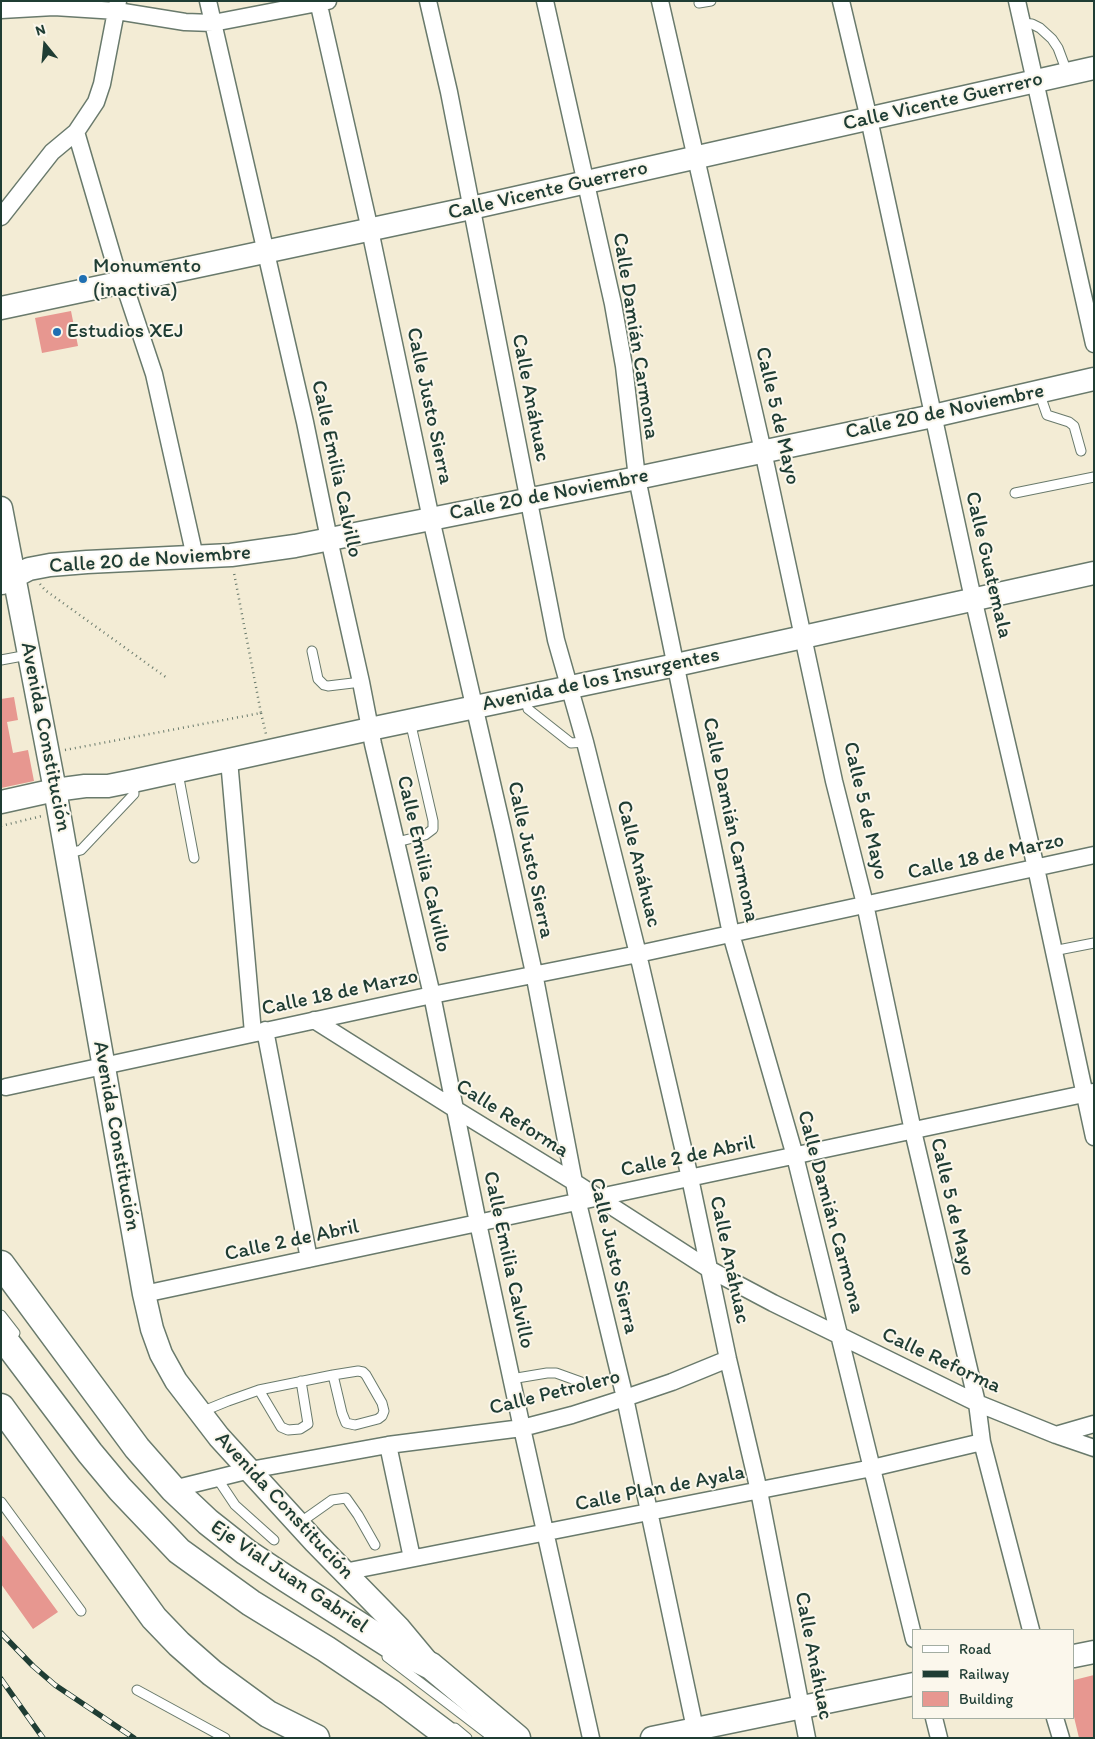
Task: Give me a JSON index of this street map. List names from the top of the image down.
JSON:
{
  "streets": {
    "main road": [
      "Calle Vicente Guerrero",
      "Calle 20 de Noviembre",
      "Avenida de los Insurgentes",
      "Avenida Constitución",
      "Eje Vial Juan Gabriel"
    ],
    "street": [
      "Calle Damián Carmona",
      "Calle Anáhuac",
      "Calle Justo Sierra",
      "Calle 5 de Mayo",
      "Calle Emilia Calvillo",
      "Calle Guatemala",
      "Calle 18 de Marzo",
      "Calle Reforma",
      "Calle 2 de Abril",
      "Calle Petrolero",
      "Calle Plan de Ayala"
    ]
  },
  "crossings": [
    ["Calle Vicente Guerrero", "Calle Damián Carmona"],
    ["Calle Vicente Guerrero", "Calle Anáhuac"],
    ["Calle Vicente Guerrero", "Calle Justo Sierra"],
    ["Calle Vicente Guerrero", "Calle 5 de Mayo"],
    ["Calle Vicente Guerrero", "Calle Emilia Calvillo"],
    ["Calle Vicente Guerrero", "Calle Guatemala"],
    ["Calle Damián Carmona", "Calle 20 de Noviembre"],
    ["Calle Damián Carmona", "Avenida de los Insurgentes"],
    ["Calle Damián Carmona", "Calle 18 de Marzo"],
    ["Calle Damián Carmona", "Calle Reforma"],
    ["Calle Damián Carmona", "Calle 2 de Abril"],
    ["Calle Damián Carmona", "Calle Plan de Ayala"],
    ["Calle Anáhuac", "Calle 20 de Noviembre"],
    ["Calle Anáhuac", "Avenida de los Insurgentes"],
    ["Calle Anáhuac", "Calle 18 de Marzo"],
    ["Calle Anáhuac", "Calle Reforma"],
    ["Calle Anáhuac", "Calle 2 de Abril"],
    ["Calle Anáhuac", "Calle Petrolero"],
    ["Calle Anáhuac", "Calle Plan de Ayala"],
    ["Calle Justo Sierra", "Calle 20 de Noviembre"],
    ["Calle Justo Sierra", "Avenida de los Insurgentes"],
    ["Calle Justo Sierra", "Calle 18 de Marzo"],
    ["Calle Justo Sierra", "Calle Reforma"],
    ["Calle Justo Sierra", "Calle 2 de Abril"],
    ["Calle Justo Sierra", "Calle Petrolero"],
    ["Calle Justo Sierra", "Calle Plan de Ayala"],
    ["Calle 20 de Noviembre", "Calle 5 de Mayo"],
    ["Calle 20 de Noviembre", "Calle Emilia Calvillo"],
    ["Calle 20 de Noviembre", "Calle Guatemala"],
    ["Calle 20 de Noviembre", "Avenida Constitución"],
    ["Calle 5 de Mayo", "Avenida de los Insurgentes"],
    ["Calle 5 de Mayo", "Calle 18 de Marzo"],
    ["Calle 5 de Mayo", "Calle Reforma"],
    ["Calle 5 de Mayo", "Calle 2 de Abril"],
    ["Calle 5 de Mayo", "Calle Plan de Ayala"],
    ["Calle Emilia Calvillo", "Avenida de los Insurgentes"],
    ["Calle Emilia Calvillo", "Calle 18 de Marzo"],
    ["Calle Emilia Calvillo", "Calle Reforma"],
    ["Calle Emilia Calvillo", "Calle 2 de Abril"],
    ["Calle Emilia Calvillo", "Calle Petrolero"],
    ["Calle Emilia Calvillo", "Calle Plan de Ayala"],
    ["Calle Guatemala", "Avenida de los Insurgentes"],
    ["Calle Guatemala", "Calle 18 de Marzo"],
    ["Calle Guatemala", "Calle 2 de Abril"],
    ["Avenida de los Insurgentes", "Avenida Constitución"],
    ["Avenida Constitución", "Calle 18 de Marzo"],
    ["Avenida Constitución", "Calle 2 de Abril"],
    ["Avenida Constitución", "Calle Petrolero"],
    ["Avenida Constitución", "Calle Plan de Ayala"],
    ["Avenida Constitución", "Eje Vial Juan Gabriel"],
    ["Calle 18 de Marzo", "Calle Reforma"],
    ["Calle Reforma", "Calle 2 de Abril"],
    ["Calle Petrolero", "Eje Vial Juan Gabriel"]
  ],
  "places": ["Monumento (inactiva)", "Estudios XEJ"],
  "legend": ["Road", "Railway", "Building"],
  "north": "top"
}
